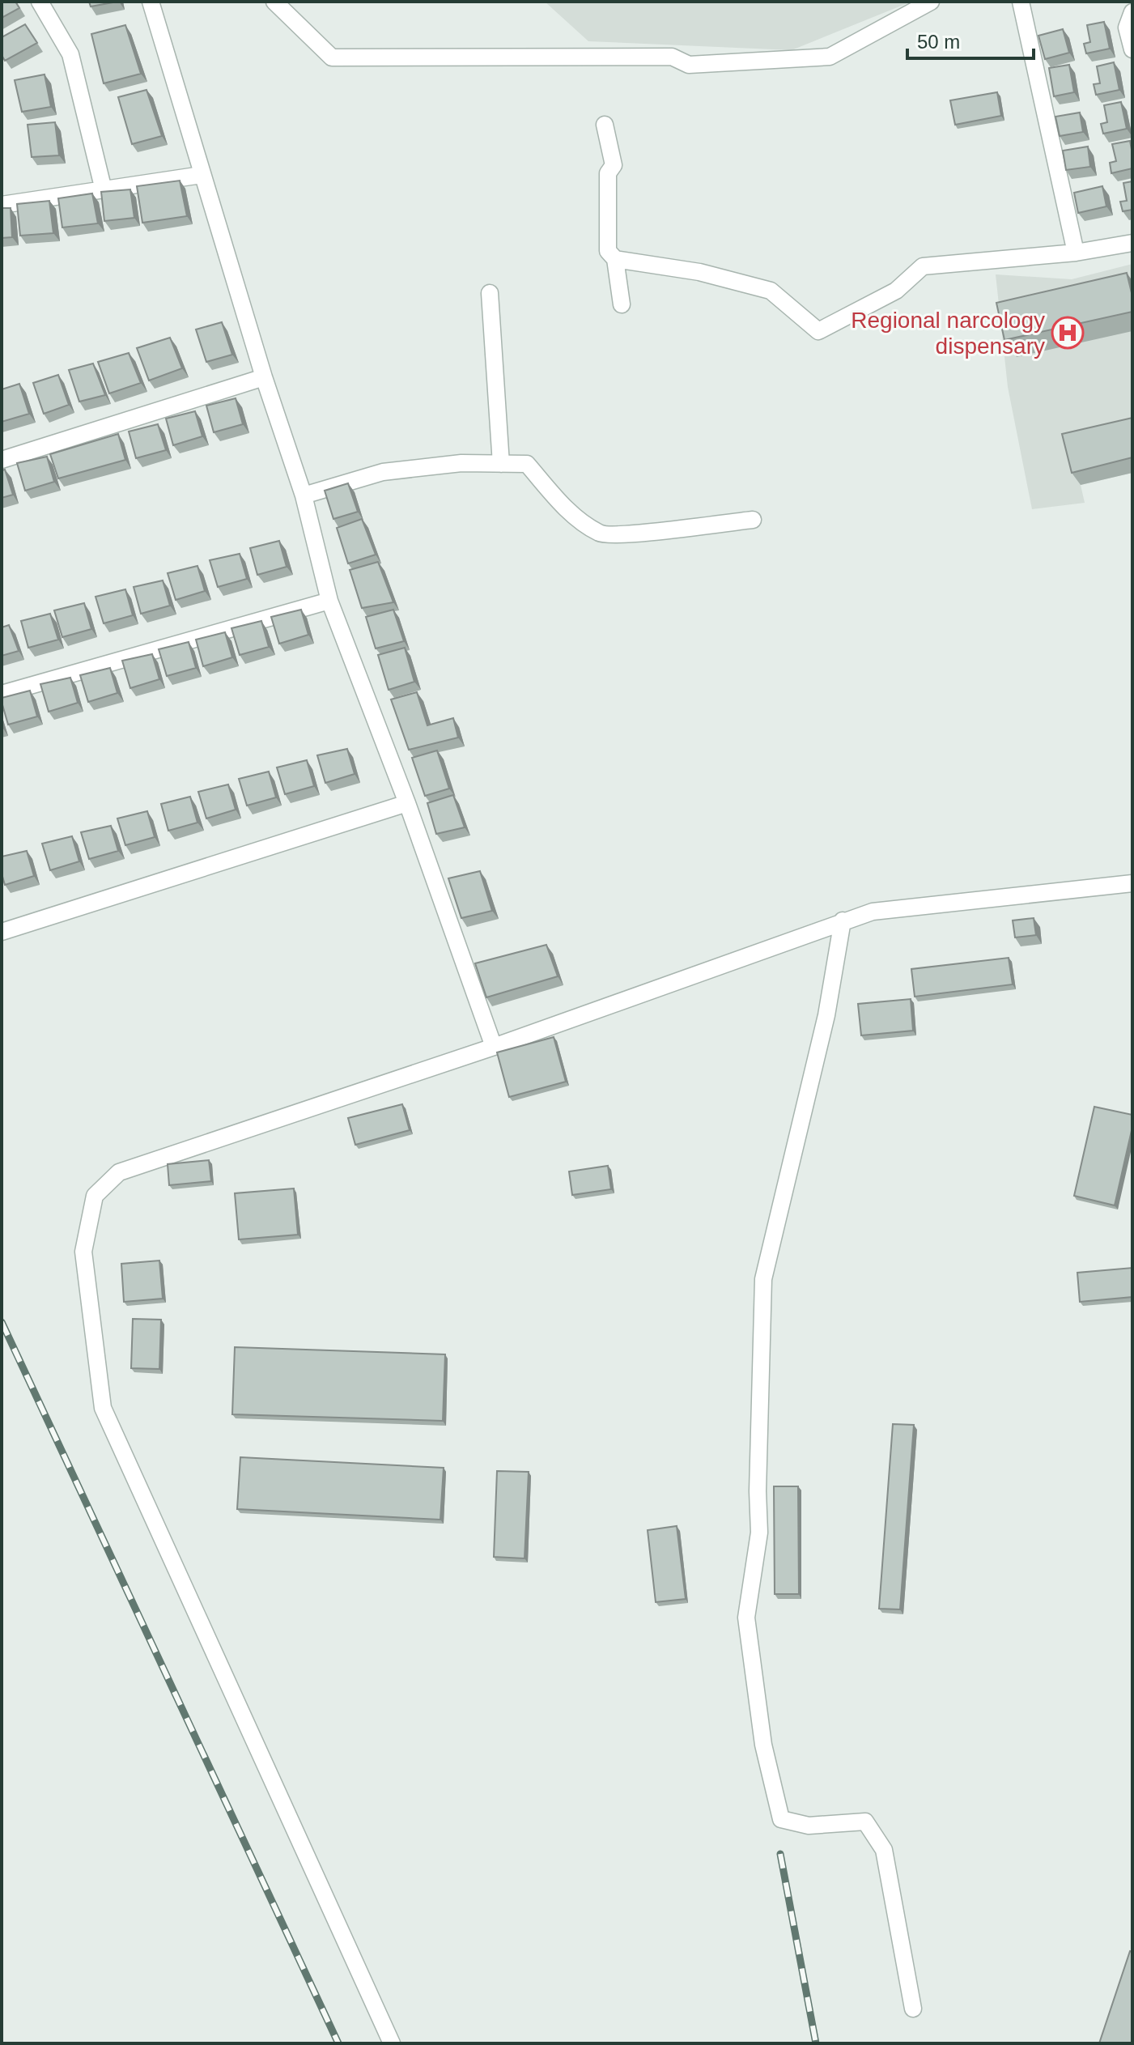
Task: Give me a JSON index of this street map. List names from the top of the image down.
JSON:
{
  "places": {
    "hospital": ["Regional narcology dispensary"]
  },
  "scale_bar": "50 m"
}
